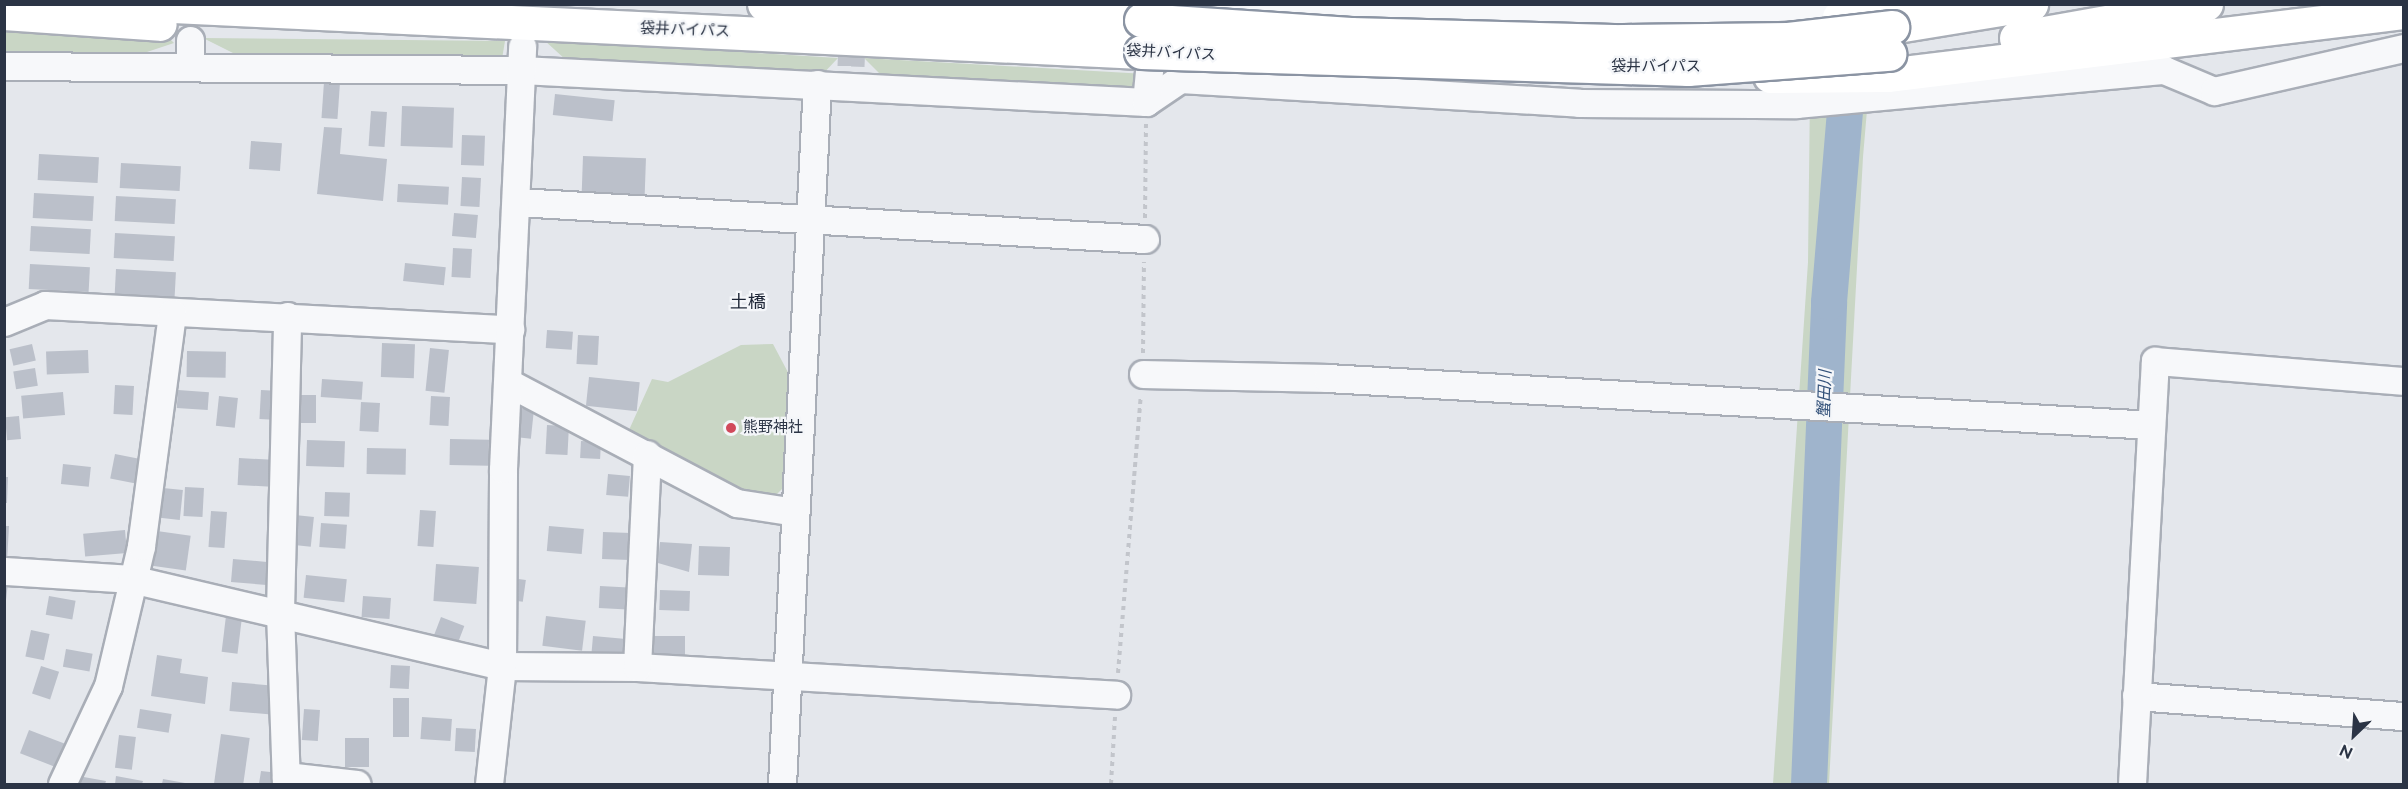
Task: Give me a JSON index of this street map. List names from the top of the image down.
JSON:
{
  "streets": {
    "highway": ["袋井バイパス"]
  },
  "districts": ["土橋"],
  "water": ["蟹田川"],
  "places": ["熊野神社"],
  "north": "bottom left"
}
